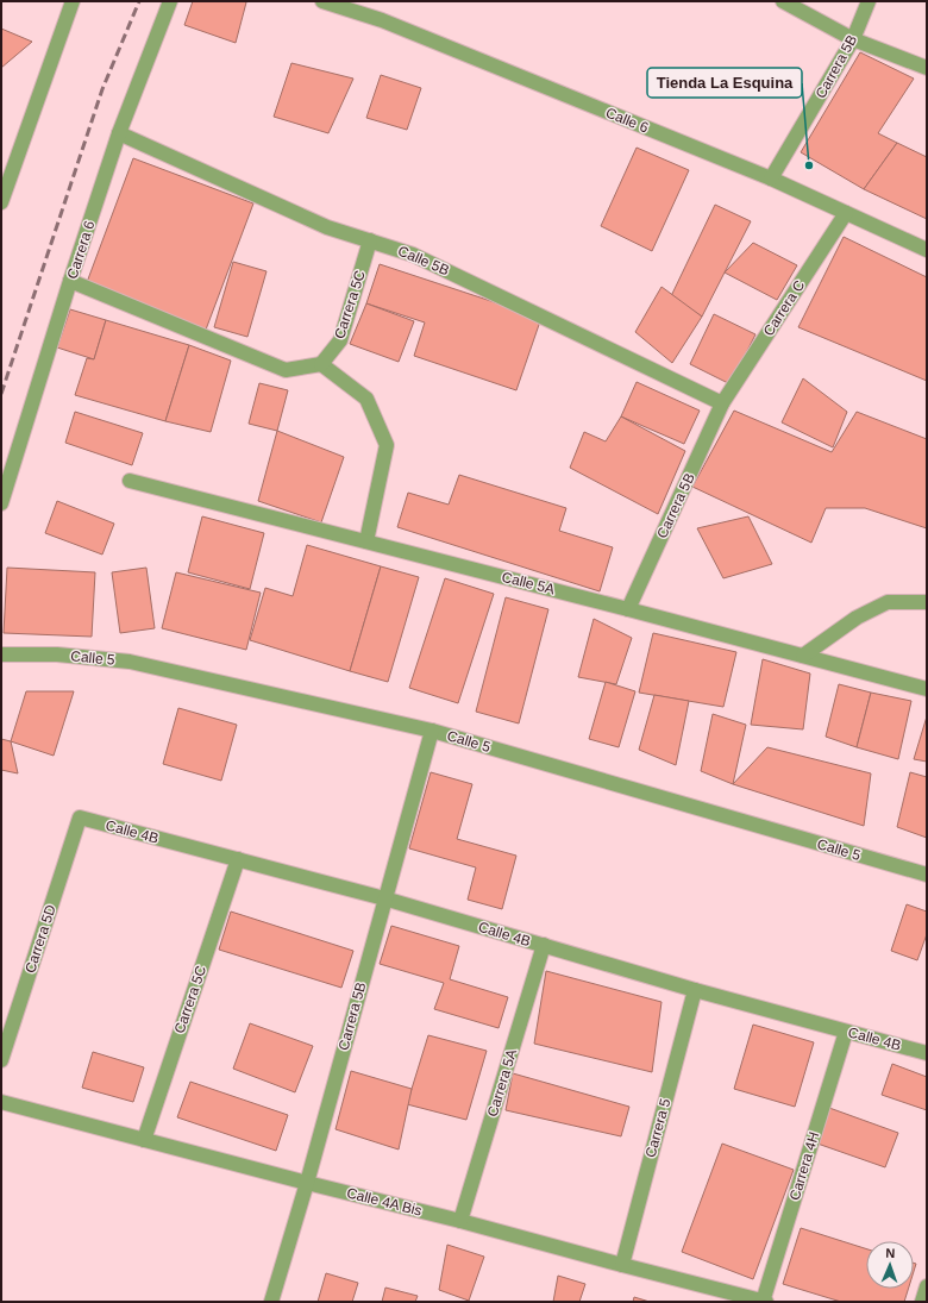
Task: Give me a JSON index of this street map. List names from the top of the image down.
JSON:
{
  "streets": {
    "street": [
      "Carrera 5B",
      "Calle 6",
      "Carrera 6",
      "Calle 5B",
      "Carrera 5C",
      "Carrera C",
      "Calle 5A",
      "Calle 5",
      "Calle 4B",
      "Carrera 5D",
      "Carrera 5A",
      "Carrera 5",
      "Carrera 4H",
      "Calle 4A Bis"
    ]
  },
  "crossings": [
    ["Carrera 5B", "Calle 6"],
    ["Carrera 5B", "Calle 5B"],
    ["Carrera 5B", "Carrera C"],
    ["Carrera 5B", "Calle 5A"],
    ["Carrera 5B", "Calle 5"],
    ["Carrera 5B", "Calle 4B"],
    ["Carrera 5B", "Calle 4A Bis"],
    ["Calle 6", "Carrera C"],
    ["Carrera 6", "Calle 5B"],
    ["Calle 5B", "Carrera 5C"],
    ["Calle 5B", "Carrera C"],
    ["Carrera 5C", "Calle 4B"],
    ["Carrera 5C", "Calle 4A Bis"],
    ["Calle 4B", "Carrera 5D"],
    ["Calle 4B", "Carrera 5A"],
    ["Calle 4B", "Carrera 5"],
    ["Calle 4B", "Carrera 4H"],
    ["Carrera 5A", "Calle 4A Bis"],
    ["Carrera 5", "Calle 4A Bis"],
    ["Carrera 4H", "Calle 4A Bis"]
  ],
  "places": ["Tienda La Esquina"],
  "north": "top"
}
